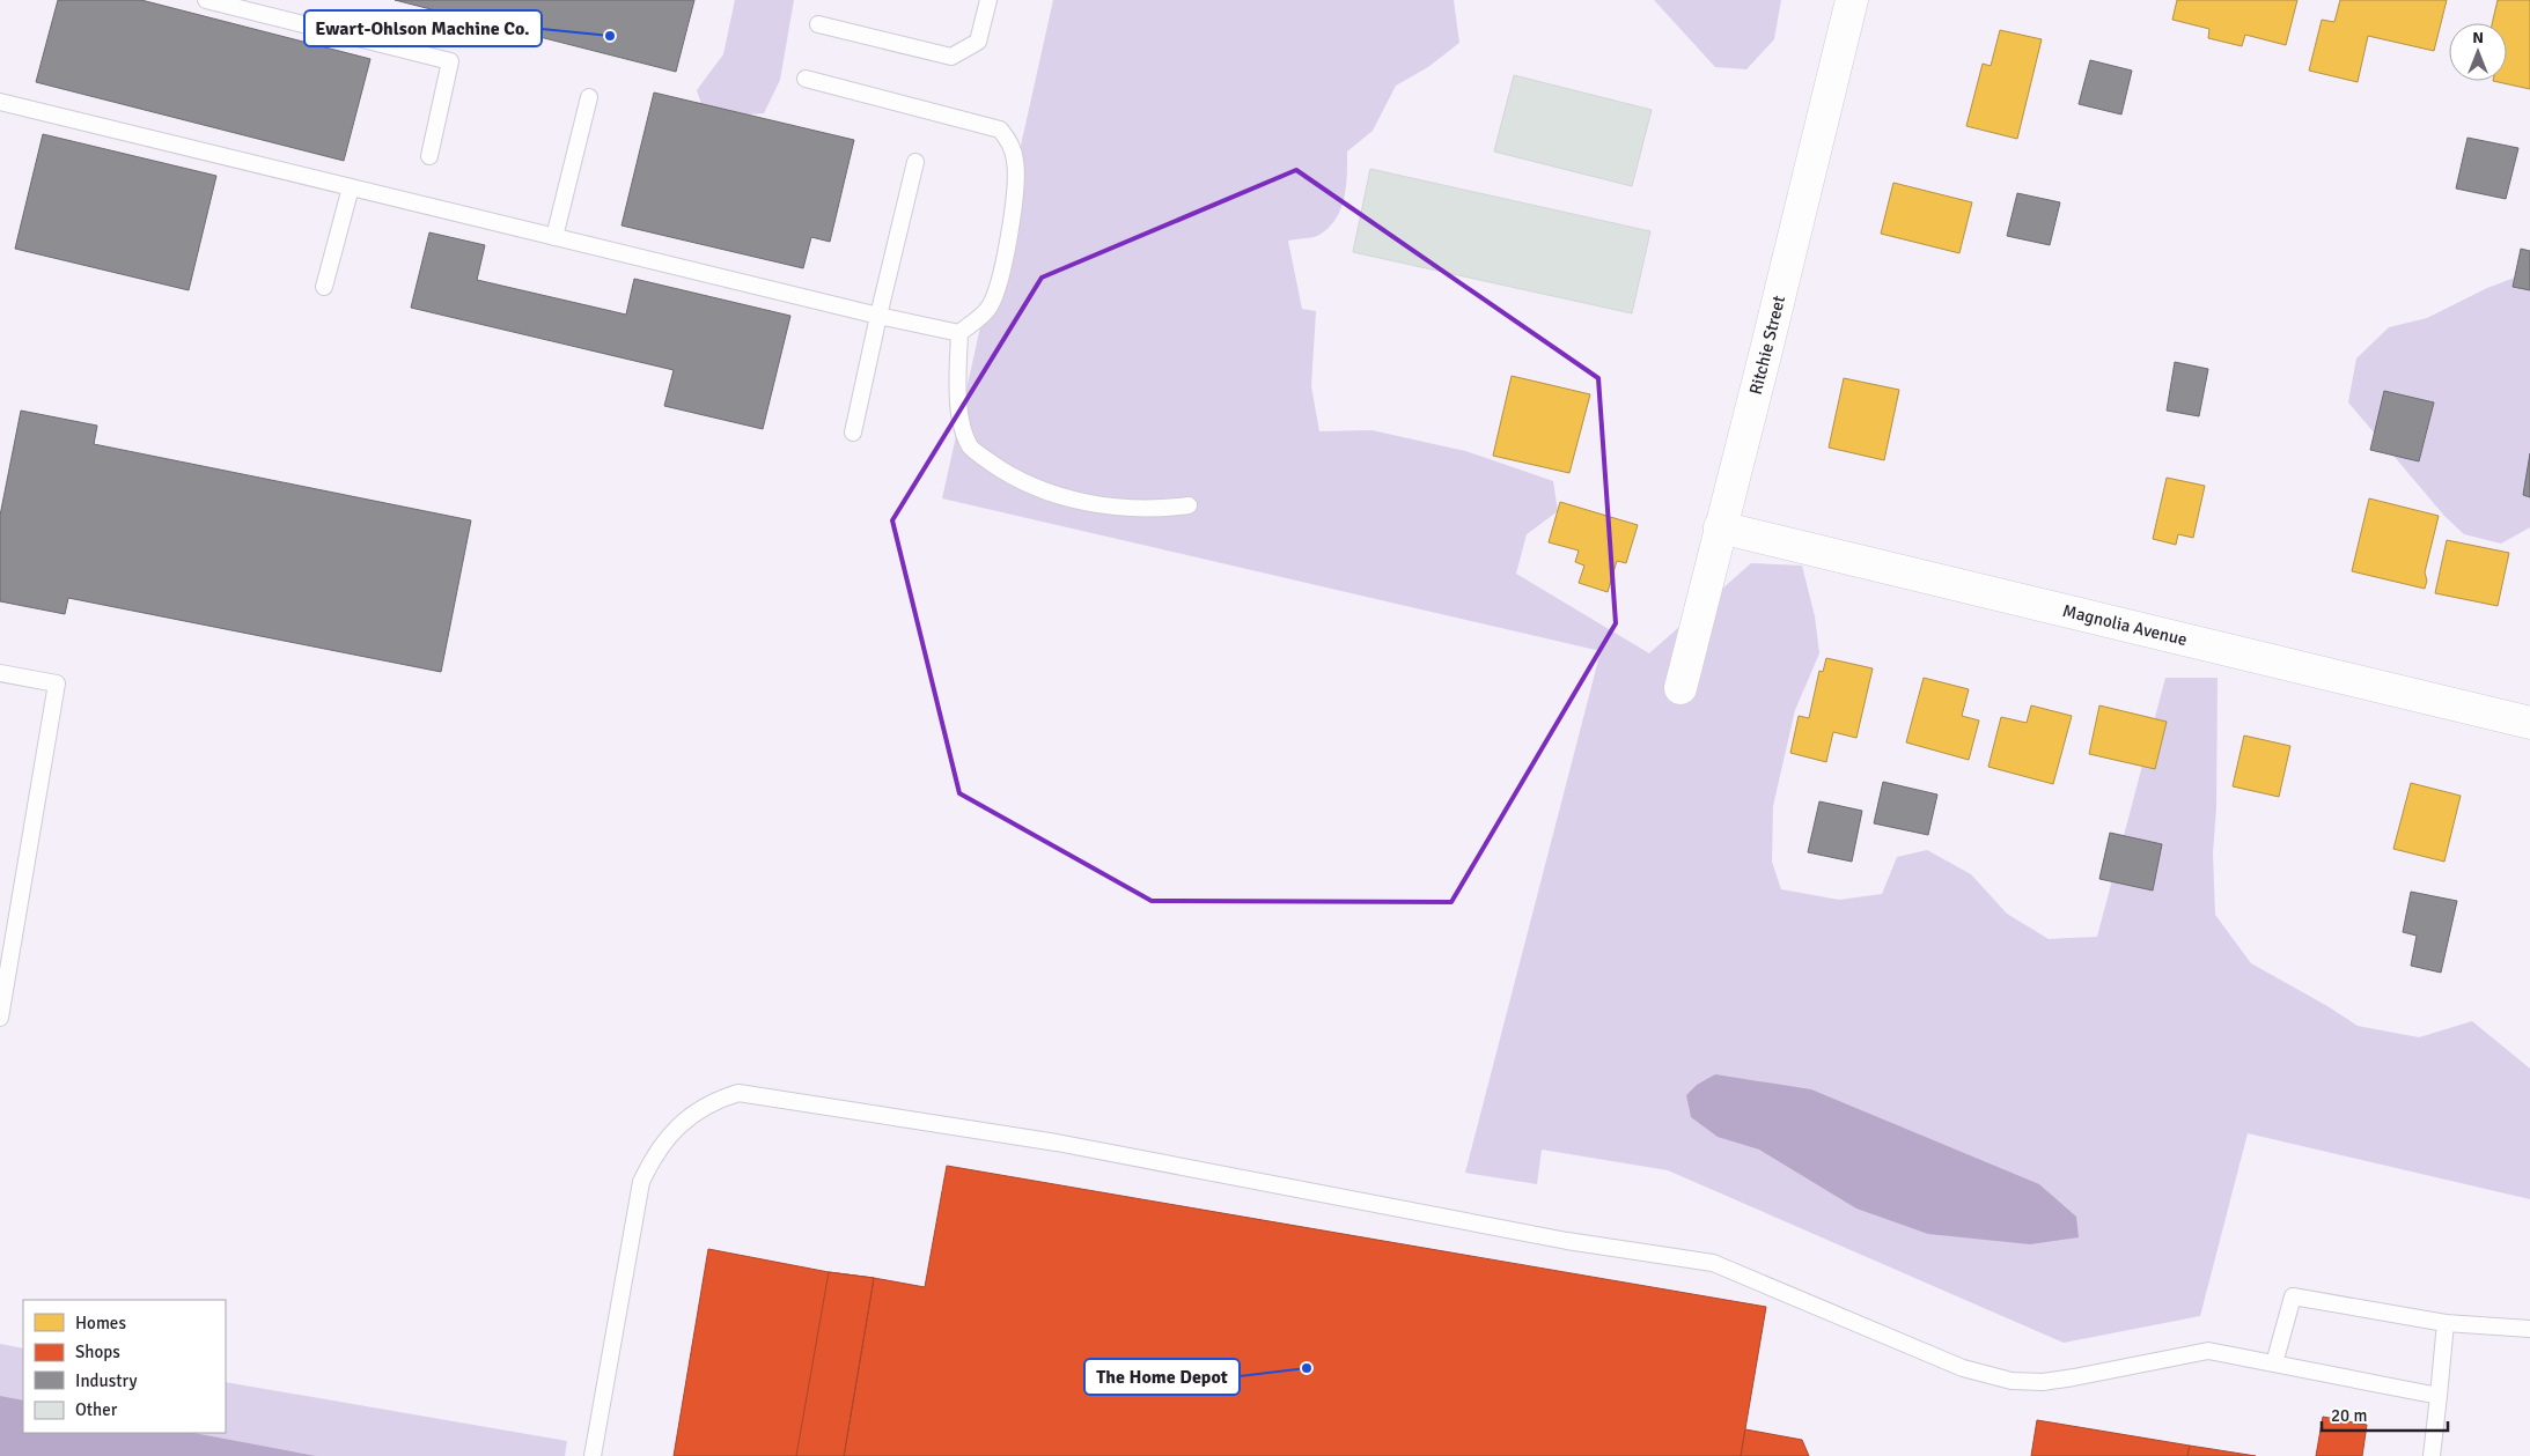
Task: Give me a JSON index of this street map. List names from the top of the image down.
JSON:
{
  "streets": {
    "street": ["Ritchie Street", "Magnolia Avenue"]
  },
  "crossings": [
    ["Ritchie Street", "Magnolia Avenue"]
  ],
  "places": ["Ewart-Ohlson Machine Co.", "The Home Depot"],
  "legend": [
    "Homes",
    "Shops",
    "Industry",
    "Other"
  ],
  "scale_bar": "20 m",
  "north": "top"
}
